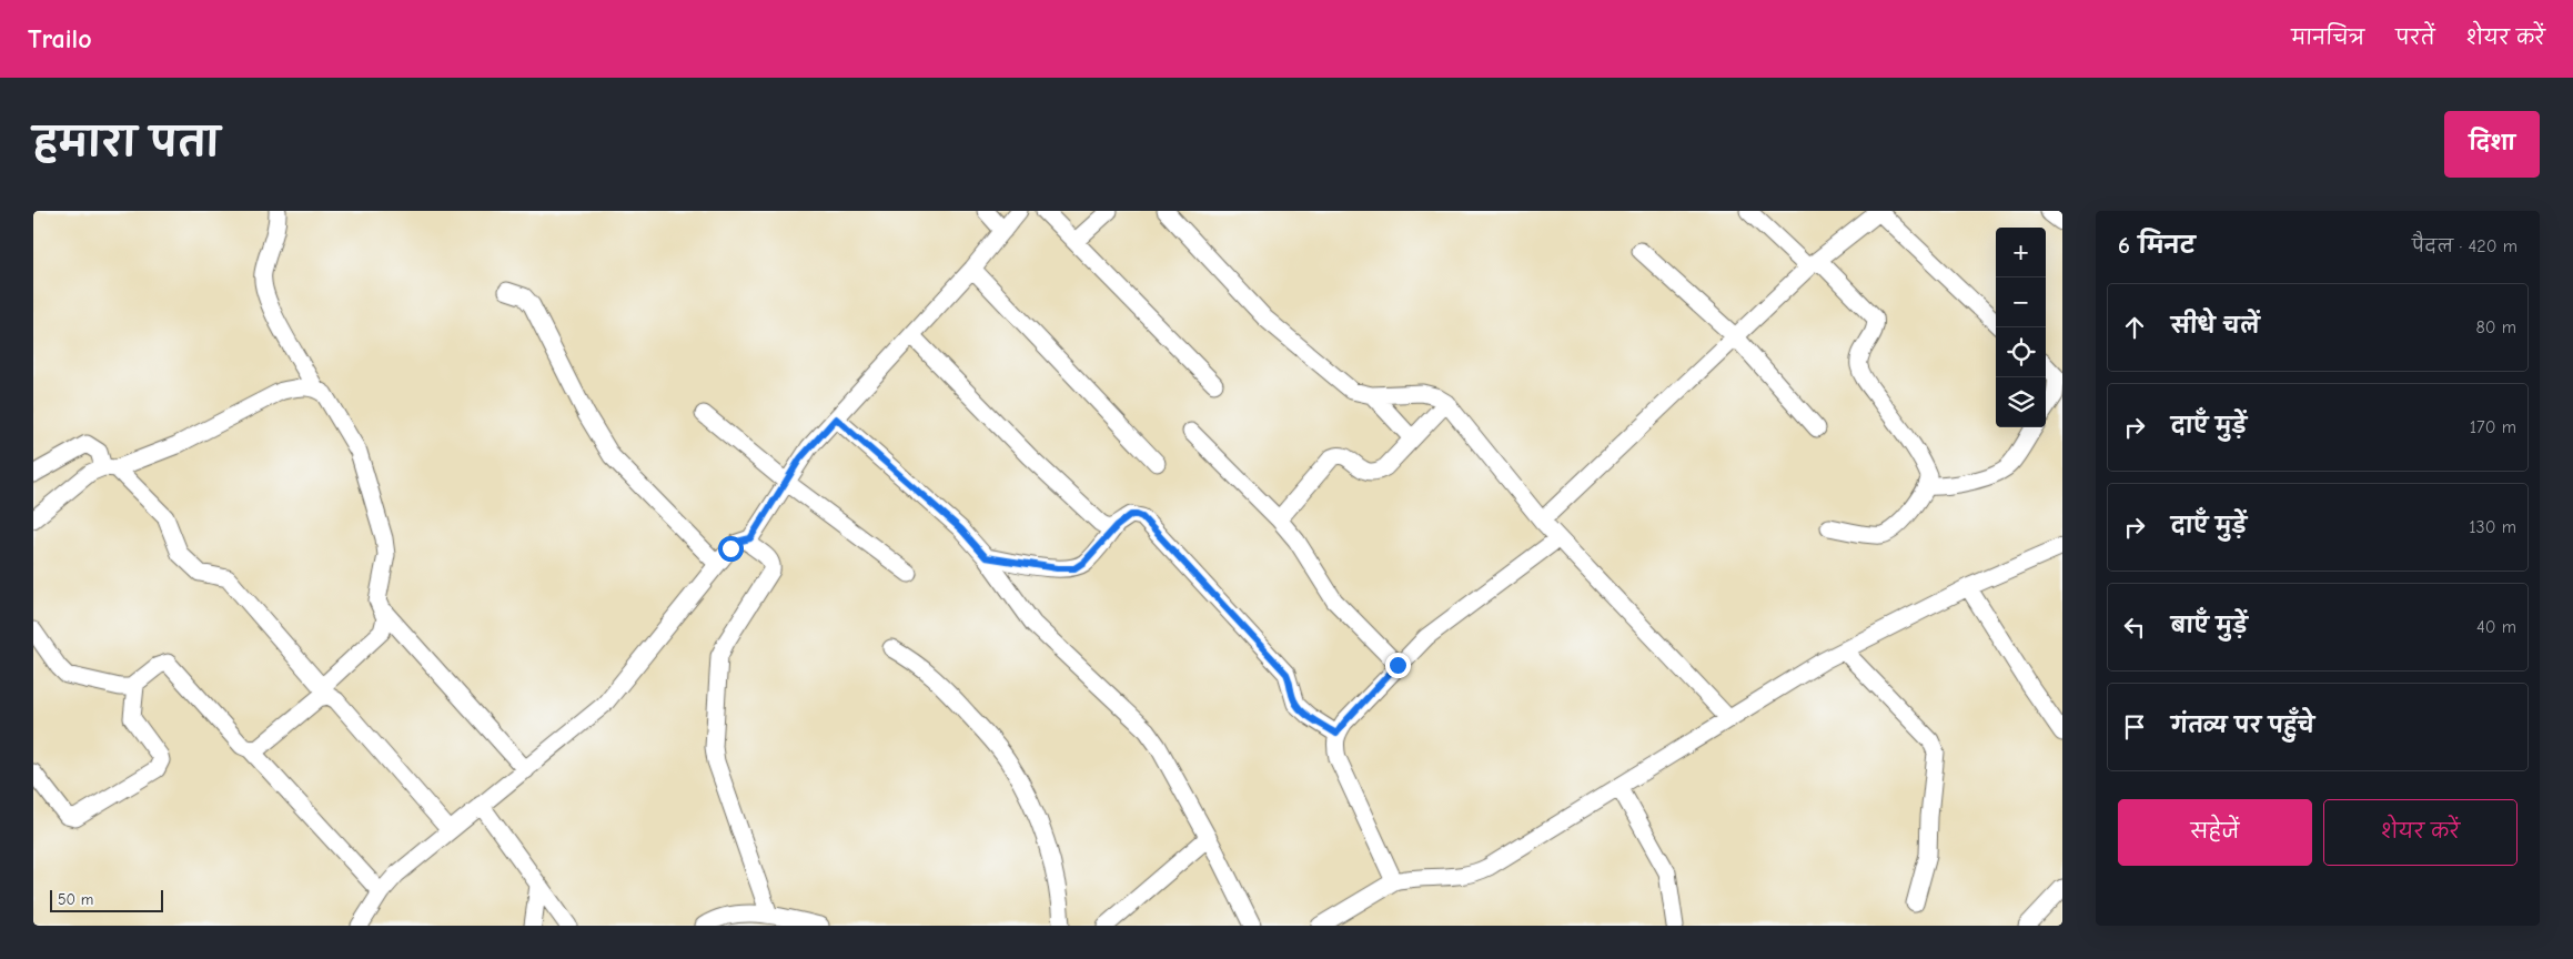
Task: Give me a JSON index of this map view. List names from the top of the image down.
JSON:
{
  "scale_bar": "50 m",
  "page": {
    "header": "Trailo",
    "nav": ["मानचित्र", "परतें", "शेयर करें"],
    "title": "हमारा पता",
    "buttons": [
      "दिशा",
      ["सहेजें", "शेयर करें"]
    ],
    "heading": ["6 मिनट", "पैदल · 420 m"],
    "map_buttons": ["+", "−"],
    "list": [
      ["सीधे चलें", "80 m"],
      ["दाएँ मुड़ें", "170 m"],
      ["दाएँ मुड़ें", "130 m"],
      ["बाएँ मुड़ें", "40 m"],
      "गंतव्य पर पहुँचे"
    ],
    "scale": "50 m"
  }
}
